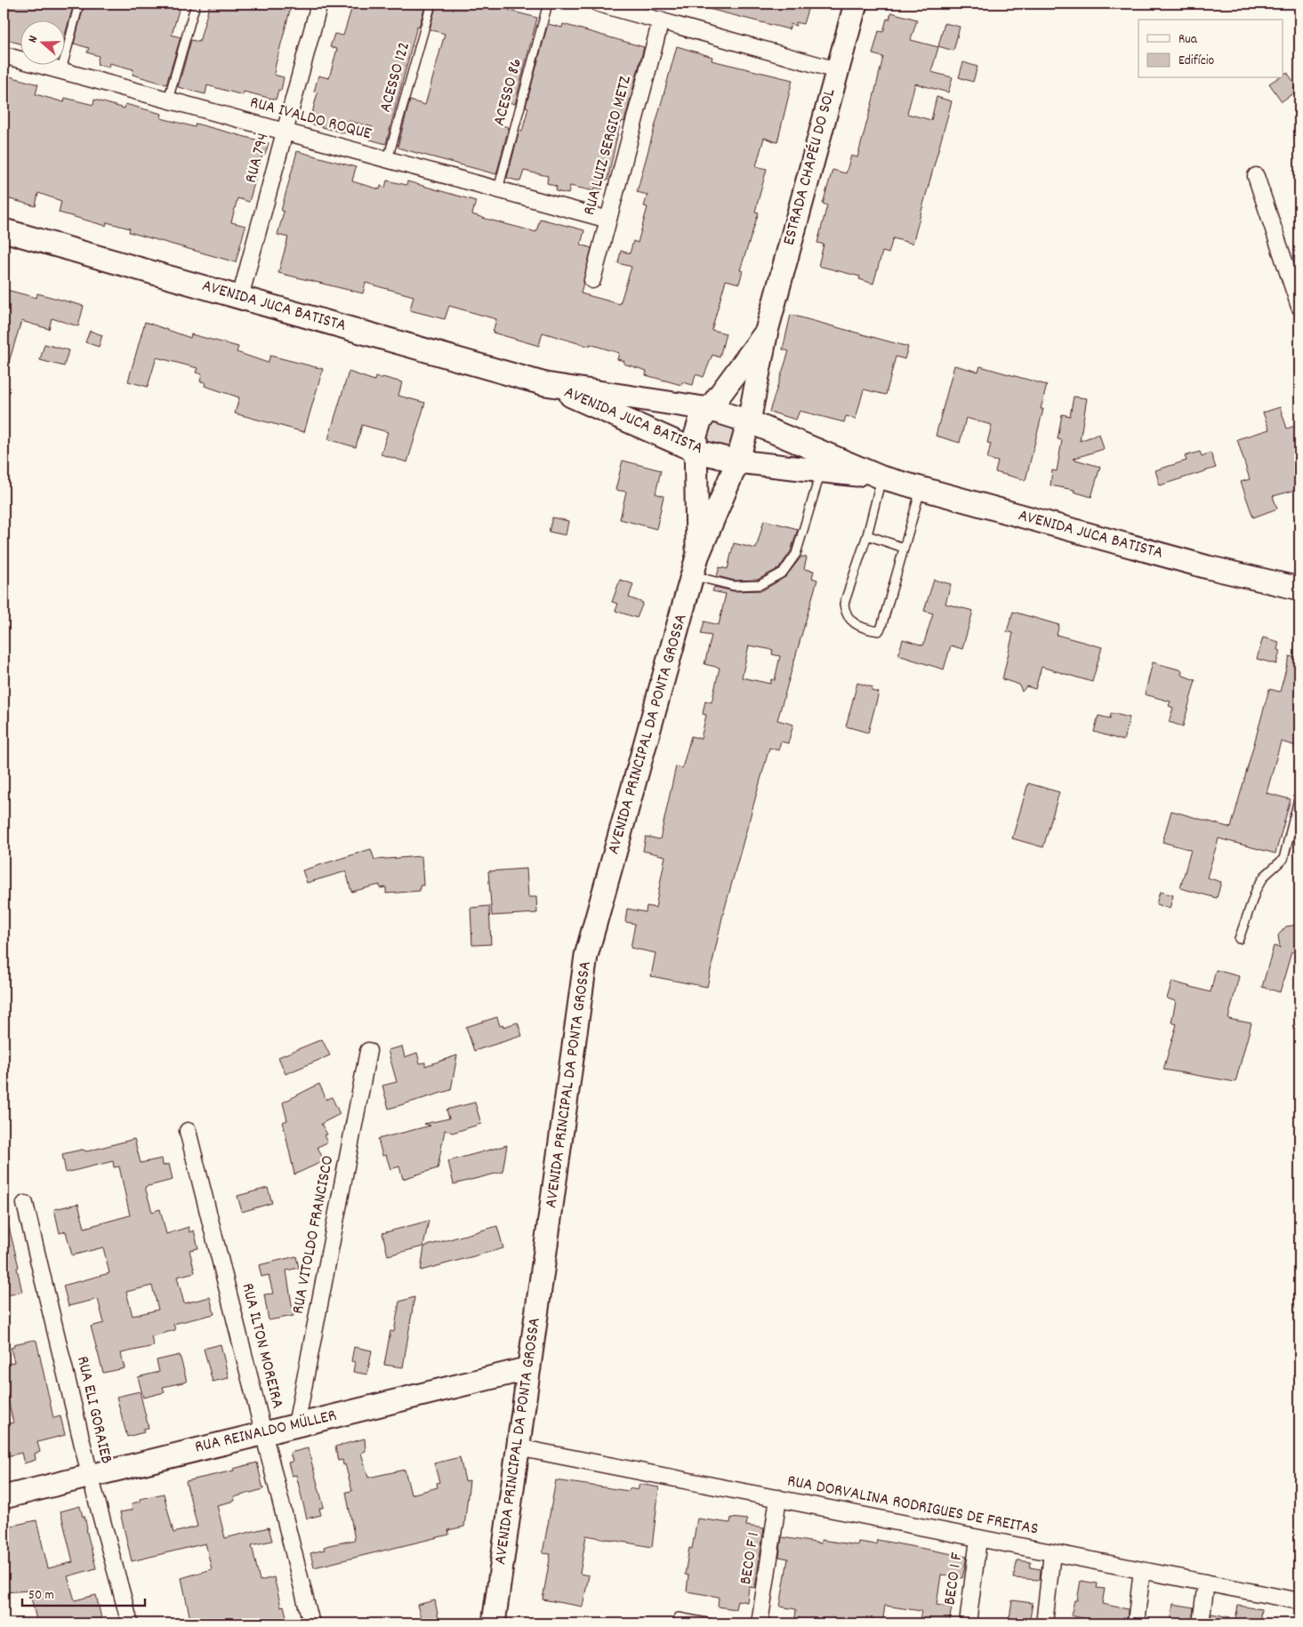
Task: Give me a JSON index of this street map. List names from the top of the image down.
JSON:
{
  "streets": {
    "main road": [
      "ESTRADA CHAPÉU DO SOL",
      "AVENIDA JUCA BATISTA",
      "AVENIDA PRINCIPAL DA PONTA GROSSA",
      "RUA REINALDO MÜLLER"
    ],
    "street": [
      "RUA IVALDO ROQUE",
      "RUA LUIZ SERGIO METZ",
      "RUA 794",
      "RUA VITOLDO FRANCISCO",
      "RUA ILTON MOREIRA",
      "RUA ELI GORAIEB",
      "RUA DORVALINA RODRIGUES DE FREITAS",
      "BECO F 1",
      "BECO 1 F"
    ],
    "lane": ["ACESSO 122", "ACESSO 86"]
  },
  "crossings": [
    ["ACESSO 122", "RUA IVALDO ROQUE"],
    ["ACESSO 86", "RUA IVALDO ROQUE"],
    ["RUA IVALDO ROQUE", "RUA LUIZ SERGIO METZ"],
    ["RUA IVALDO ROQUE", "RUA 794"],
    ["RUA 794", "AVENIDA JUCA BATISTA"],
    ["ESTRADA CHAPÉU DO SOL", "AVENIDA JUCA BATISTA"],
    ["ESTRADA CHAPÉU DO SOL", "AVENIDA PRINCIPAL DA PONTA GROSSA"],
    ["AVENIDA JUCA BATISTA", "AVENIDA PRINCIPAL DA PONTA GROSSA"],
    ["AVENIDA PRINCIPAL DA PONTA GROSSA", "RUA REINALDO MÜLLER"],
    ["AVENIDA PRINCIPAL DA PONTA GROSSA", "RUA DORVALINA RODRIGUES DE FREITAS"],
    ["RUA VITOLDO FRANCISCO", "RUA REINALDO MÜLLER"],
    ["RUA ILTON MOREIRA", "RUA REINALDO MÜLLER"],
    ["RUA ELI GORAIEB", "RUA REINALDO MÜLLER"],
    ["RUA DORVALINA RODRIGUES DE FREITAS", "BECO F 1"],
    ["RUA DORVALINA RODRIGUES DE FREITAS", "BECO 1 F"]
  ],
  "legend": ["Rua", "Edifício"],
  "scale_bar": "50 m",
  "north": "left"
}
